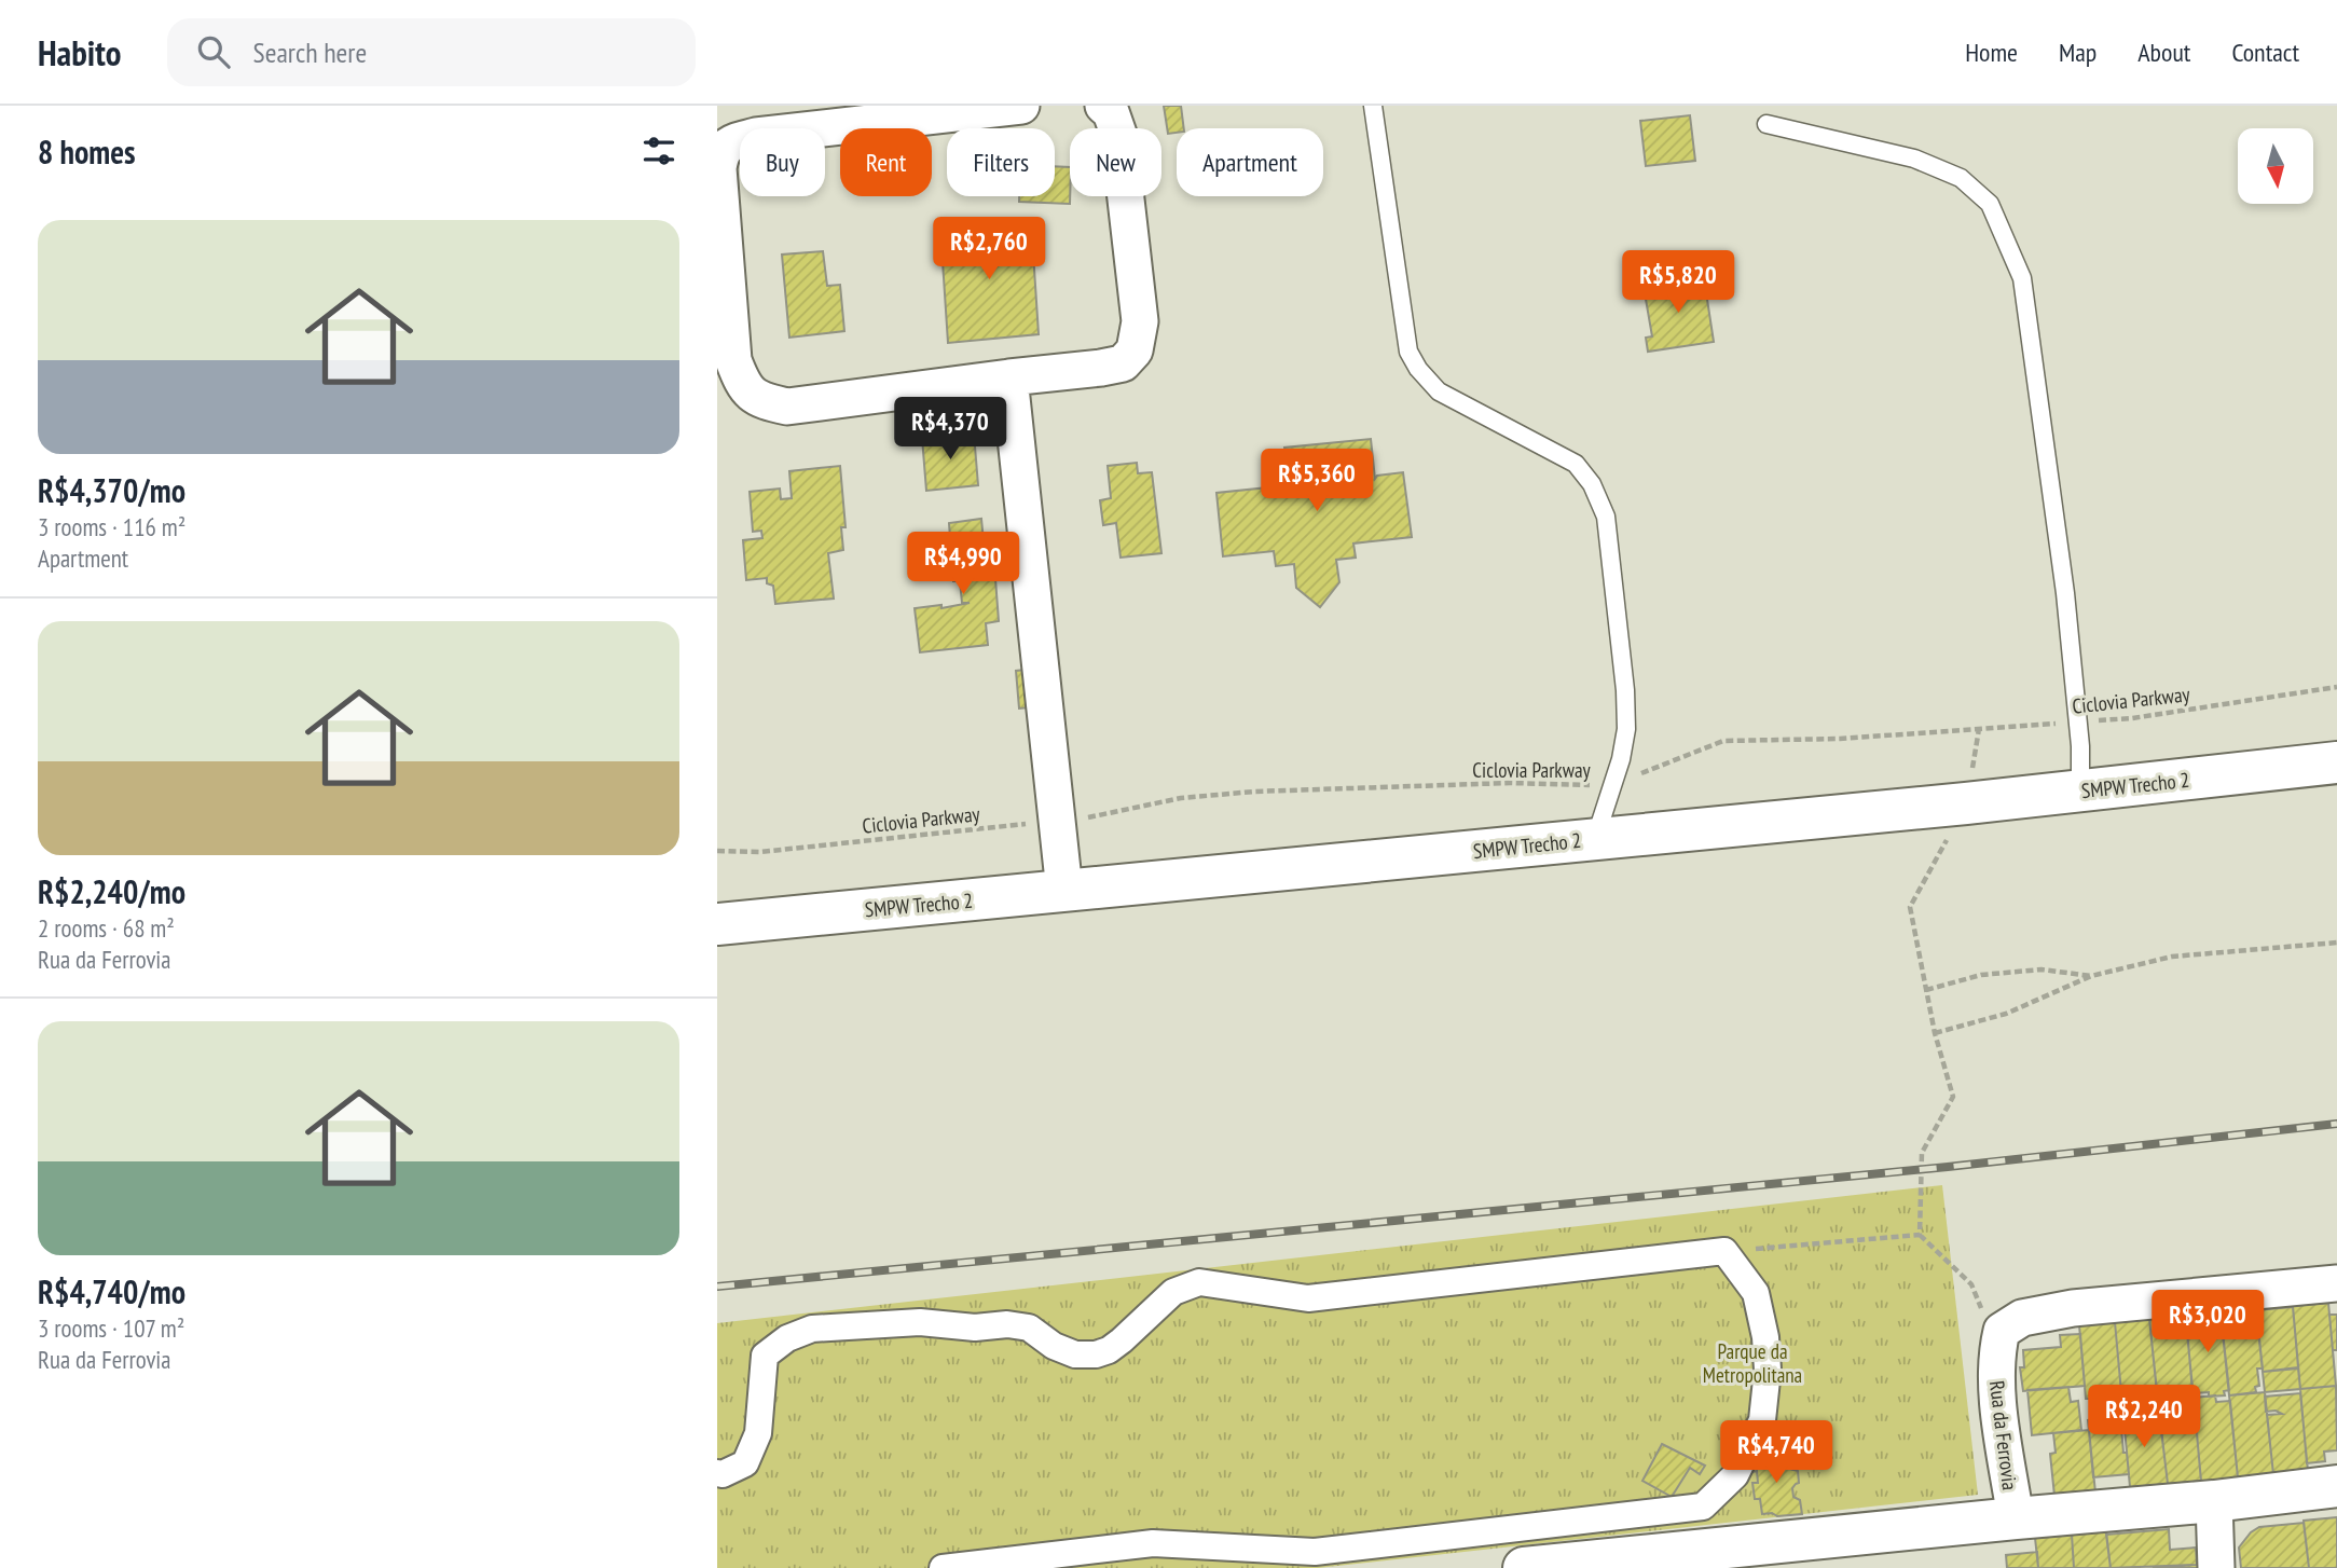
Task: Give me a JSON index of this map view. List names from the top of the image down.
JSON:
{
  "streets": {
    "street": ["SMPW Trecho 2", "Rua da Ferrovia"],
    "path": ["Ciclovia Parkway"]
  },
  "parks": ["Parque da Metropolitana"],
  "north": "bottom",
  "page": {
    "header": "Habito",
    "search": "Search here",
    "nav": [
      "Home",
      "Map",
      "About",
      "Contact"
    ],
    "heading": "8 homes",
    "chip": [
      "Buy",
      "Rent",
      "Filters",
      "New",
      "Apartment"
    ],
    "list": [
      {
        "name": "R$4,370/mo",
        "note": "3 rooms · 116 m² · Apartment"
      },
      {
        "name": "R$2,240/mo",
        "note": "2 rooms · 68 m² · Rua da Ferrovia"
      },
      {
        "name": "R$4,740/mo",
        "note": "3 rooms · 107 m² · Rua da Ferrovia"
      }
    ],
    "price": [
      "R$2,760",
      "R$5,820",
      "R$4,370",
      "R$5,360",
      "R$4,990",
      "R$3,020",
      "R$2,240",
      "R$4,740"
    ]
  }
}
